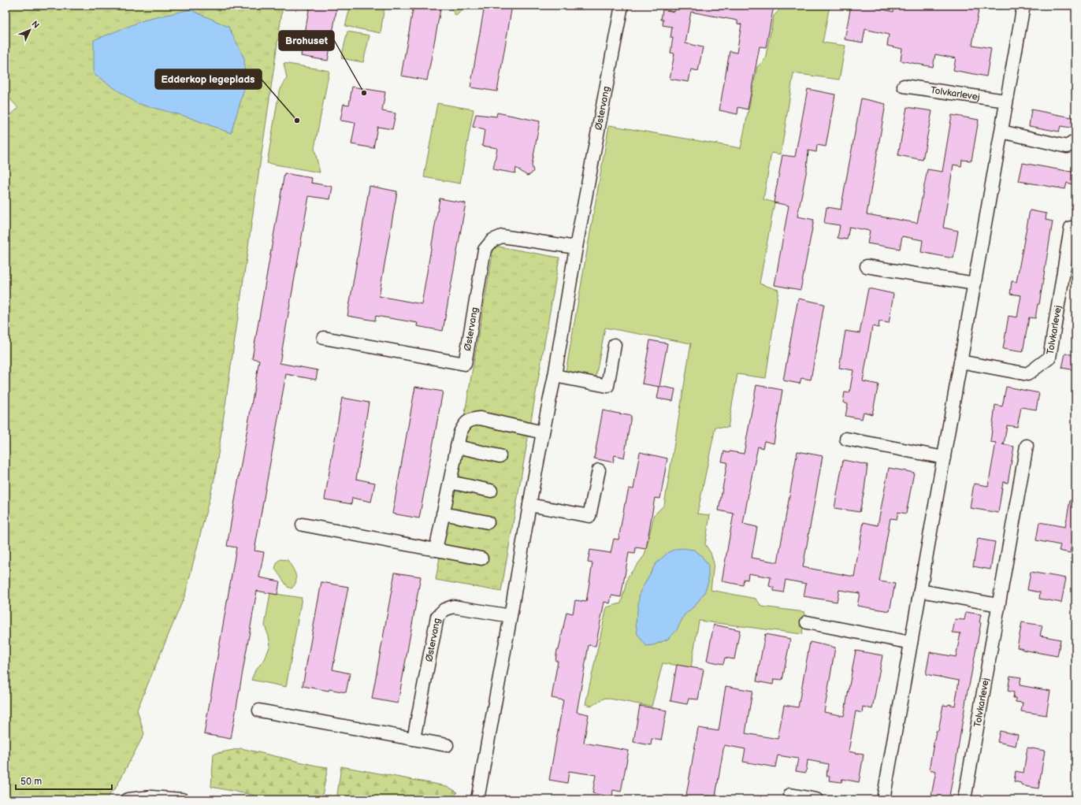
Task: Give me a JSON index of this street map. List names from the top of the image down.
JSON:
{
  "streets": {
    "street": ["Tolvkarlevej", "Østervang"]
  },
  "places": ["Brohuset", "Edderkop legeplads"],
  "scale_bar": "50 m",
  "north": "top right"
}
